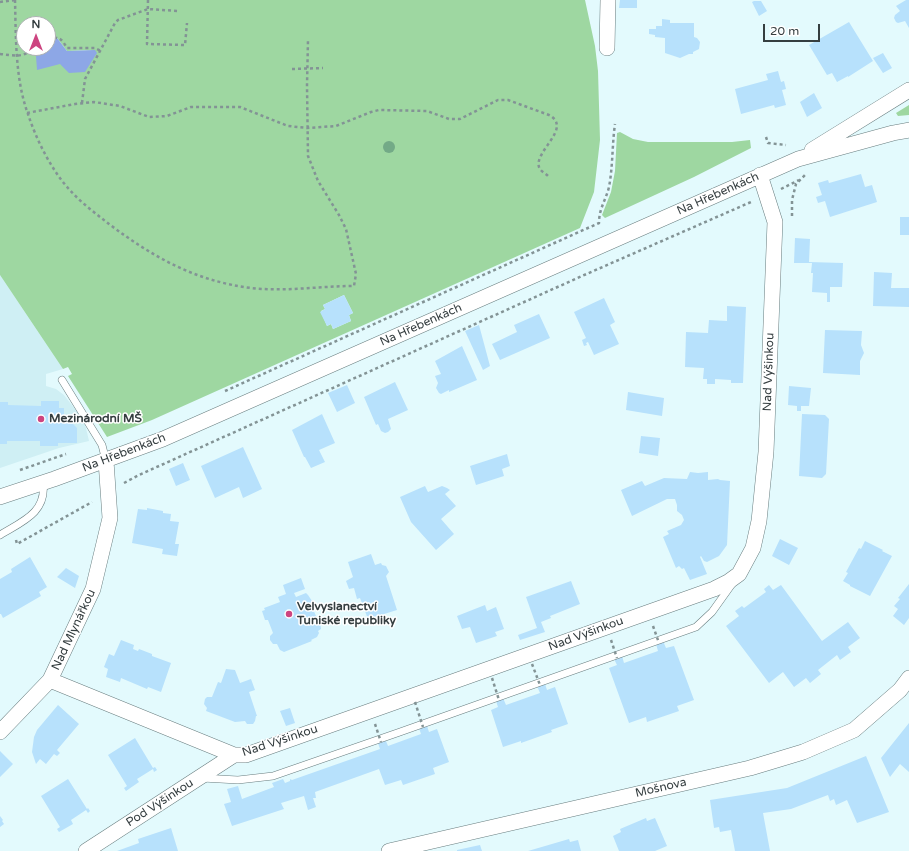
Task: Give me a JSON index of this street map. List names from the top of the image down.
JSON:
{
  "streets": {
    "street": [
      "Na Hřebenkách",
      "Nad Výšinkou",
      "Nad Mlynářkou",
      "Mošnova",
      "Pod Výšinkou"
    ]
  },
  "crossings": [
    ["Na Hřebenkách", "Nad Výšinkou"],
    ["Na Hřebenkách", "Nad Mlynářkou"],
    ["Nad Výšinkou", "Nad Mlynářkou"],
    ["Nad Výšinkou", "Pod Výšinkou"]
  ],
  "places": ["Mezinárodní MŠ", "Velvyslanectví Tuniské republiky"],
  "scale_bar": "20 m",
  "north": "top"
}
